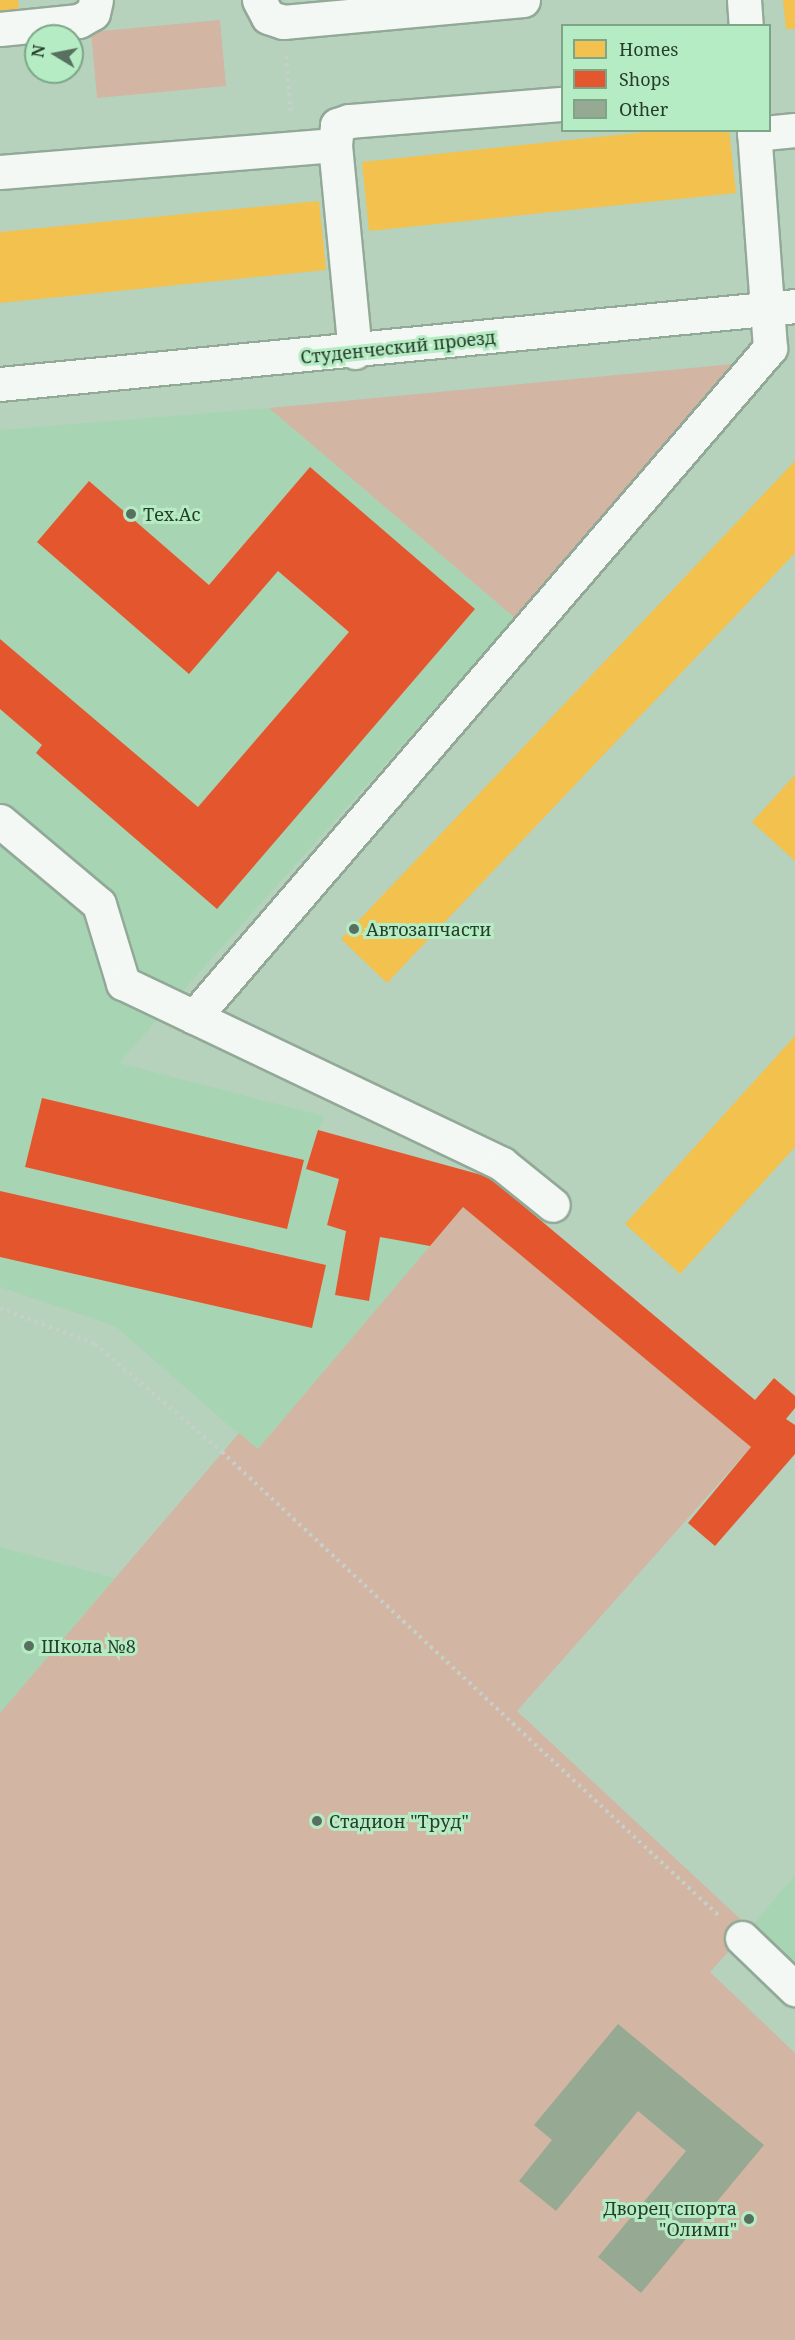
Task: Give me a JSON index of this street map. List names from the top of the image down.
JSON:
{
  "streets": {
    "street": ["Студенческий проезд"]
  },
  "places": [
    "Тех.Ас",
    "Автозапчасти",
    "Школа №8",
    "Стадион \"Труд\"",
    "Дворец спорта \"Олимп\""
  ],
  "legend": ["Homes", "Shops", "Other"],
  "north": "left"
}
